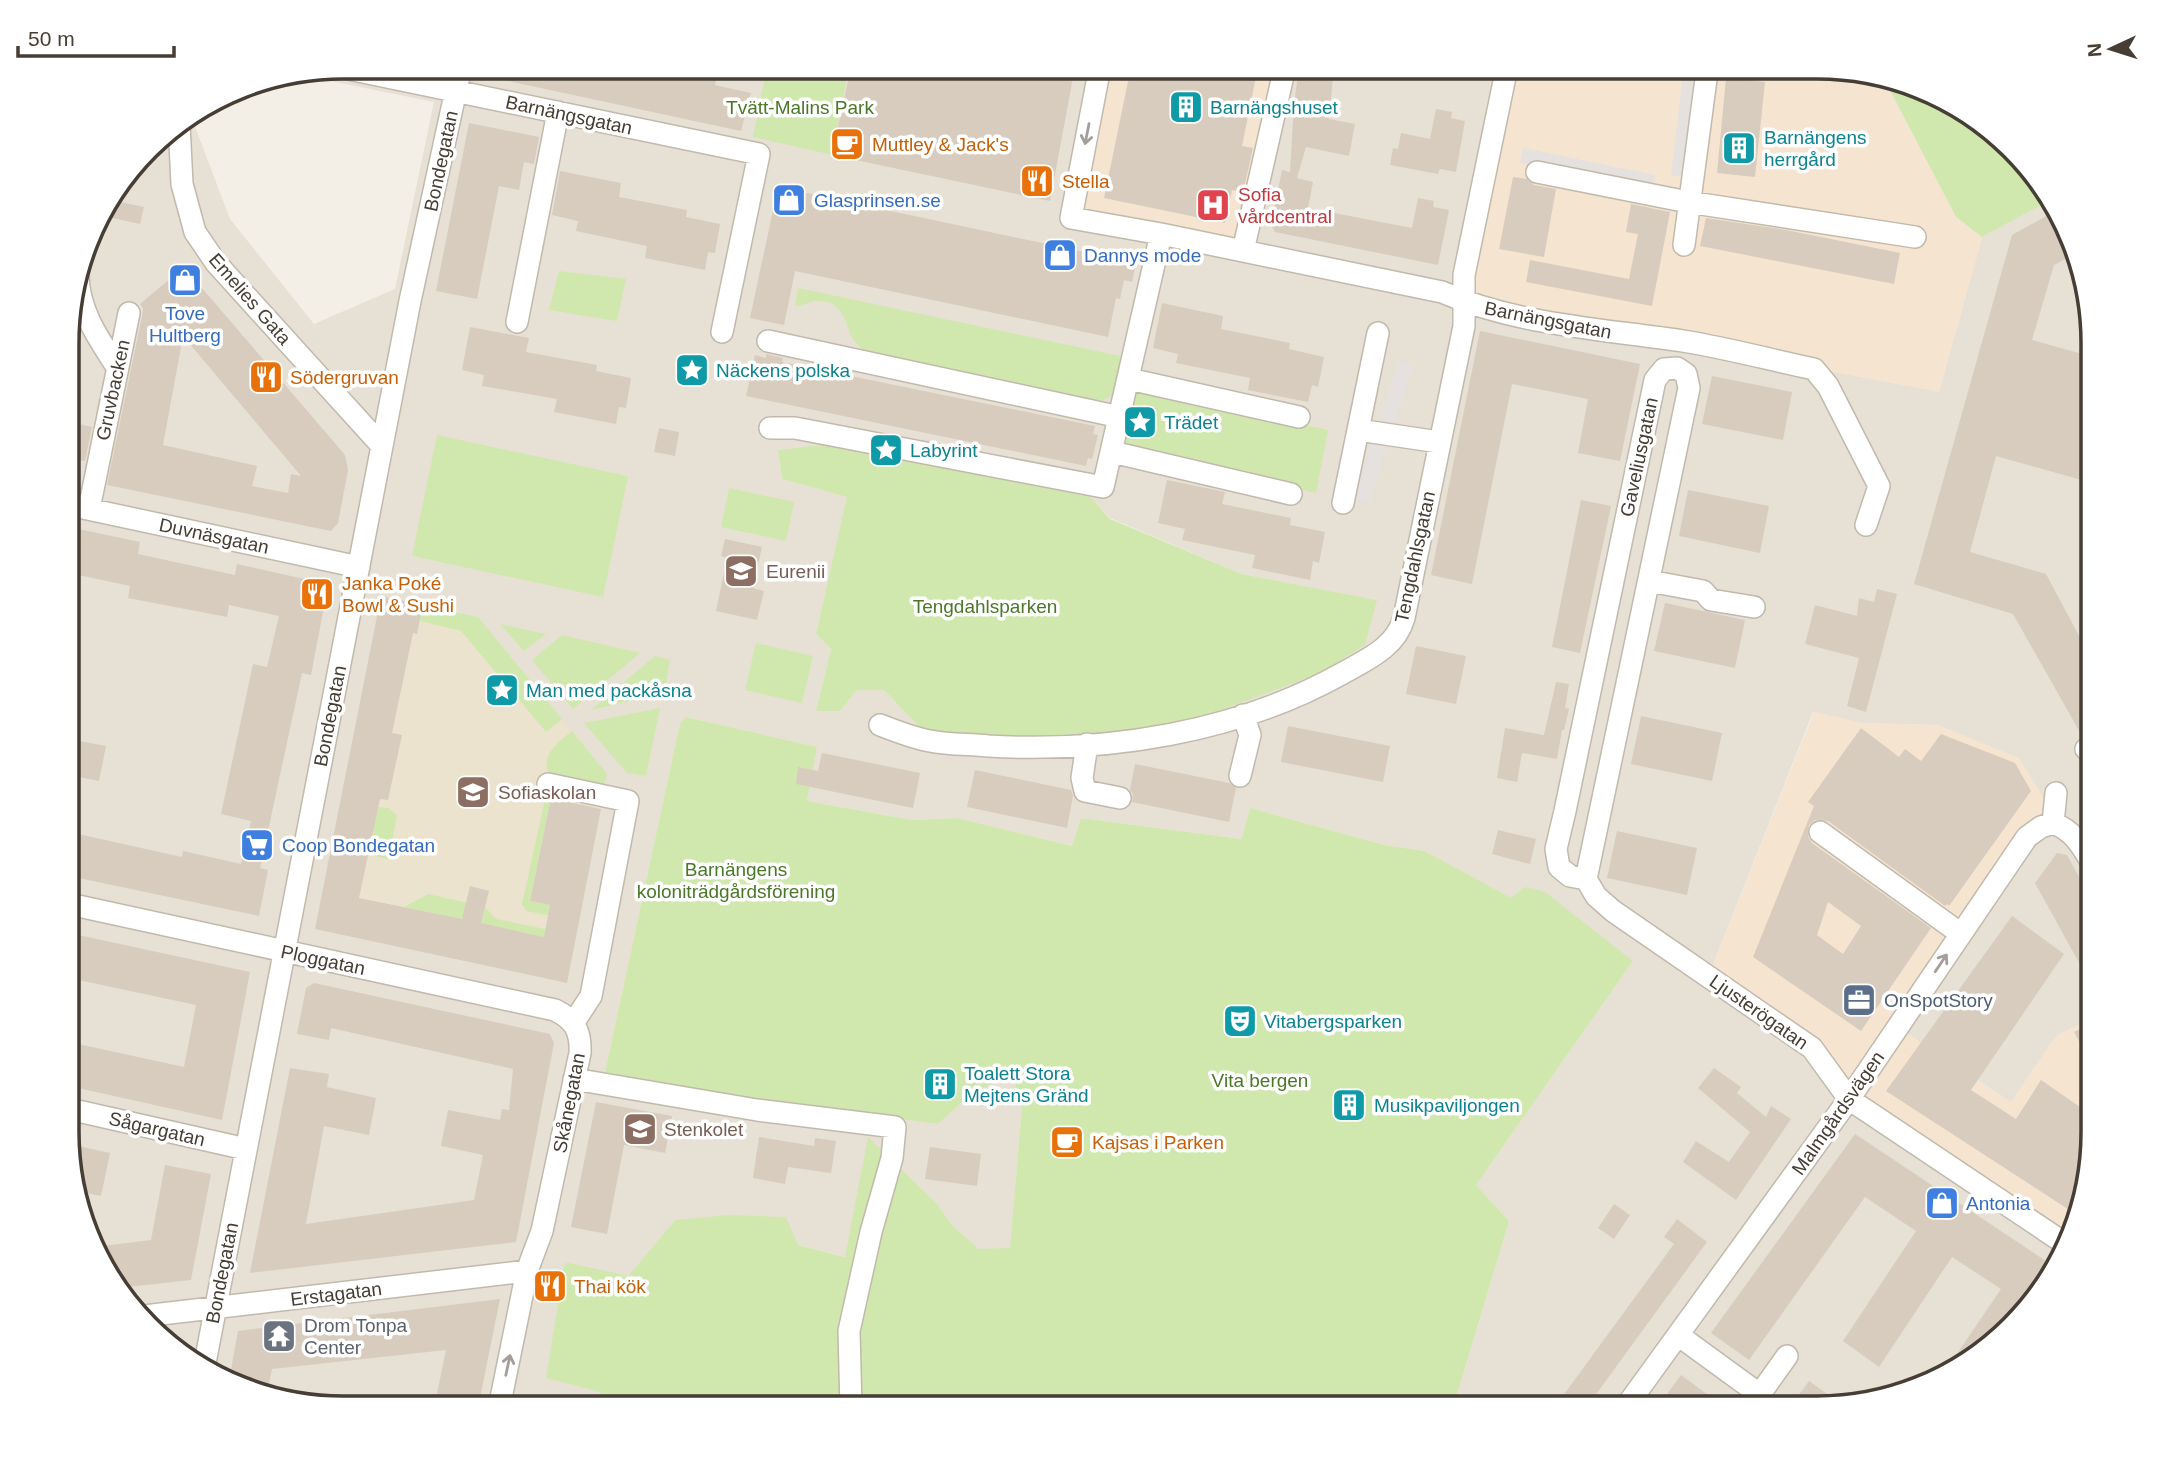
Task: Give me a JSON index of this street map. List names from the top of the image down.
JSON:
{
  "streets": {
    "street": [
      "Barnängsgatan",
      "Bondegatan",
      "Emelies Gata",
      "Gruvbacken",
      "Gaveliusgatan",
      "Duvnäsgatan",
      "Tengdahlsgatan",
      "Ploggatan",
      "Ljusterögatan",
      "Skånegatan",
      "Malmgårdsvägen",
      "Sågargatan",
      "Erstagatan"
    ]
  },
  "crossings": [
    ["Barnängsgatan", "Bondegatan"],
    ["Barnängsgatan", "Tengdahlsgatan"],
    ["Bondegatan", "Emelies Gata"],
    ["Bondegatan", "Duvnäsgatan"],
    ["Bondegatan", "Ploggatan"],
    ["Bondegatan", "Sågargatan"],
    ["Bondegatan", "Erstagatan"],
    ["Gruvbacken", "Duvnäsgatan"],
    ["Gaveliusgatan", "Ljusterögatan"],
    ["Ploggatan", "Skånegatan"],
    ["Ljusterögatan", "Malmgårdsvägen"],
    ["Skånegatan", "Erstagatan"]
  ],
  "parks": [
    "Tvätt-Malins Park",
    "Tengdahlsparken",
    "Barnängens koloniträdgårdsförening",
    "Vita bergen"
  ],
  "places": {
    "building": [
      "Barnängshuset",
      "Barnängens herrgård",
      "Toalett Stora Mejtens Gränd",
      "Musikpaviljongen"
    ],
    "cafe": ["Muttley & Jack's", "Kajsas i Parken"],
    "restaurant": [
      "Stella",
      "Södergruvan",
      "Janka Poké Bowl & Sushi",
      "Thai kök"
    ],
    "shop": [
      "Glasprinsen.se",
      "Dannys mode",
      "Tove Hultberg",
      "Antonia"
    ],
    "hospital": ["Sofia vårdcentral"],
    "place": [
      "Näckens polska",
      "Trädet",
      "Labyrint",
      "Man med packåsna"
    ],
    "school or university": ["Eurenii", "Sofiaskolan", "Stenkolet"],
    "supermarket": ["Coop Bondegatan"],
    "office": ["OnSpotStory"],
    "theatre": ["Vitabergsparken"],
    "temple": ["Drom Tonpa Center"]
  },
  "scale_bar": "50 m",
  "north": "left"
}
